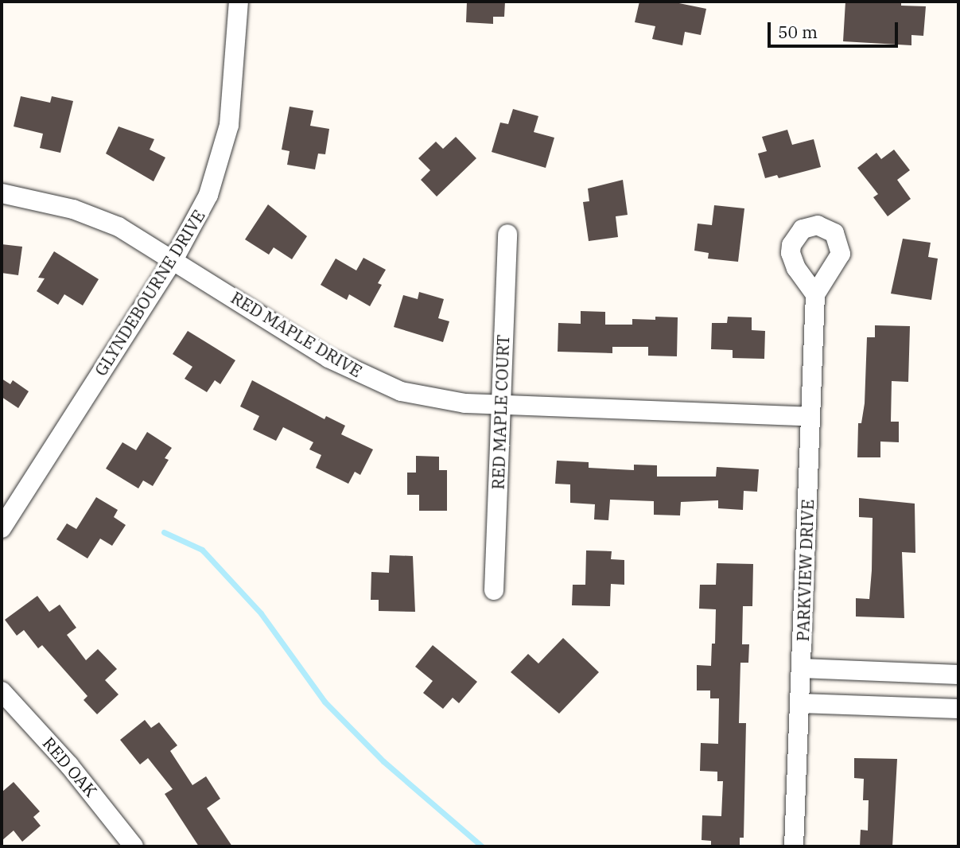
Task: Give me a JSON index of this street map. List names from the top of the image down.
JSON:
{
  "streets": {
    "street": [
      "GLYNDEBOURNE DRIVE",
      "RED MAPLE DRIVE",
      "RED MAPLE COURT",
      "PARKVIEW DRIVE",
      "RED OAK"
    ]
  },
  "crossings": [
    ["GLYNDEBOURNE DRIVE", "RED MAPLE DRIVE"],
    ["RED MAPLE DRIVE", "RED MAPLE COURT"],
    ["RED MAPLE DRIVE", "PARKVIEW DRIVE"]
  ],
  "scale_bar": "50 m"
}
